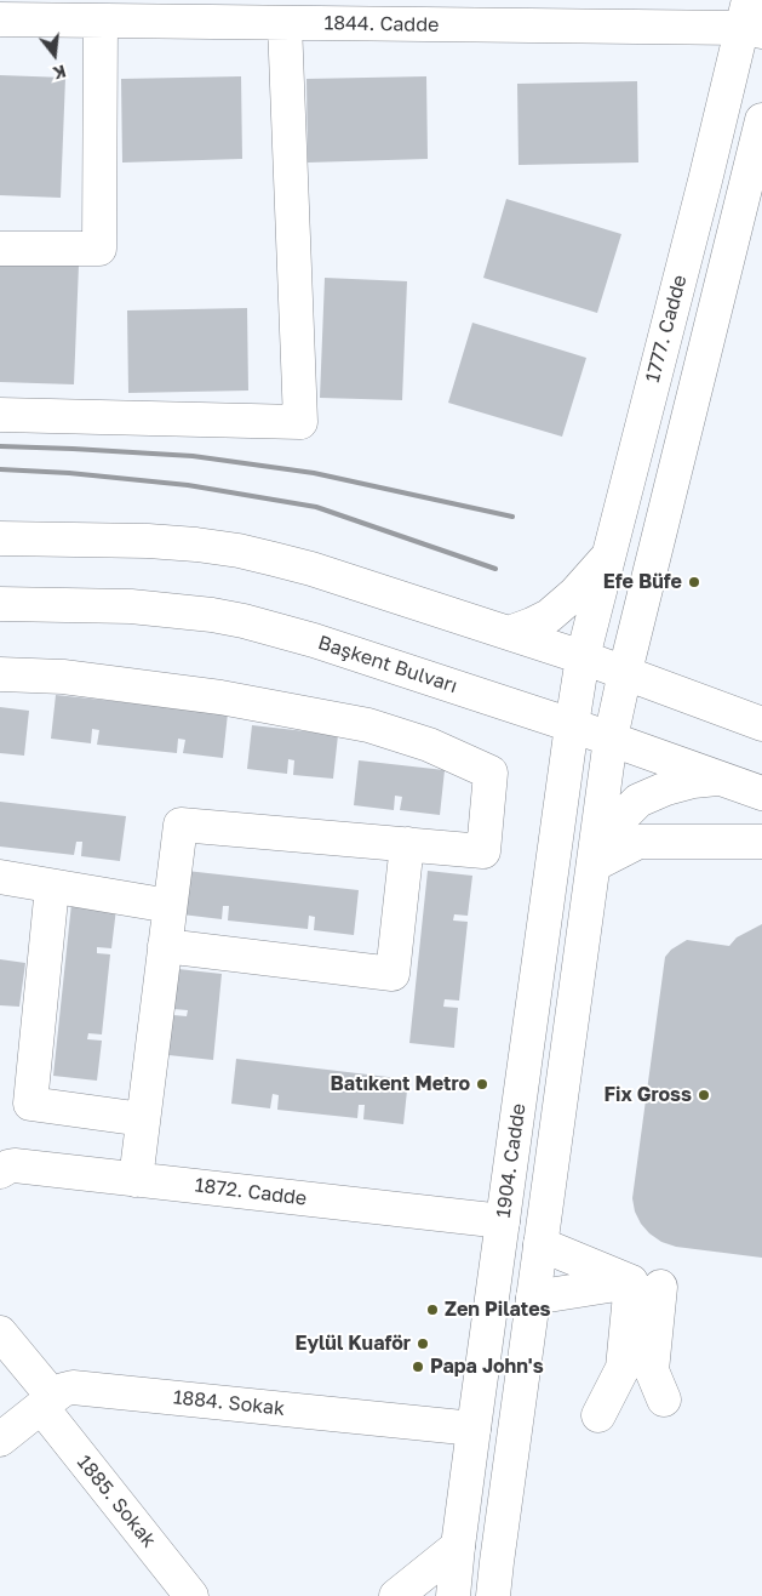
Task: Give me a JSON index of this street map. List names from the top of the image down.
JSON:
{
  "streets": {
    "main road": [
      "1844. Cadde",
      "1777. Cadde",
      "Başkent Bulvarı",
      "1904. Cadde",
      "1872. Cadde",
      "1884. Sokak",
      "1885. Sokak"
    ]
  },
  "crossings": [
    ["1844. Cadde", "1777. Cadde"],
    ["1777. Cadde", "1904. Cadde"],
    ["Başkent Bulvarı", "1904. Cadde"],
    ["1904. Cadde", "1872. Cadde"],
    ["1904. Cadde", "1884. Sokak"],
    ["1884. Sokak", "1885. Sokak"]
  ],
  "places": [
    "Efe Büfe",
    "Batıkent Metro",
    "Fix Gross",
    "Zen Pilates",
    "Eylül Kuaför",
    "Papa John's"
  ],
  "north": "bottom"
}
